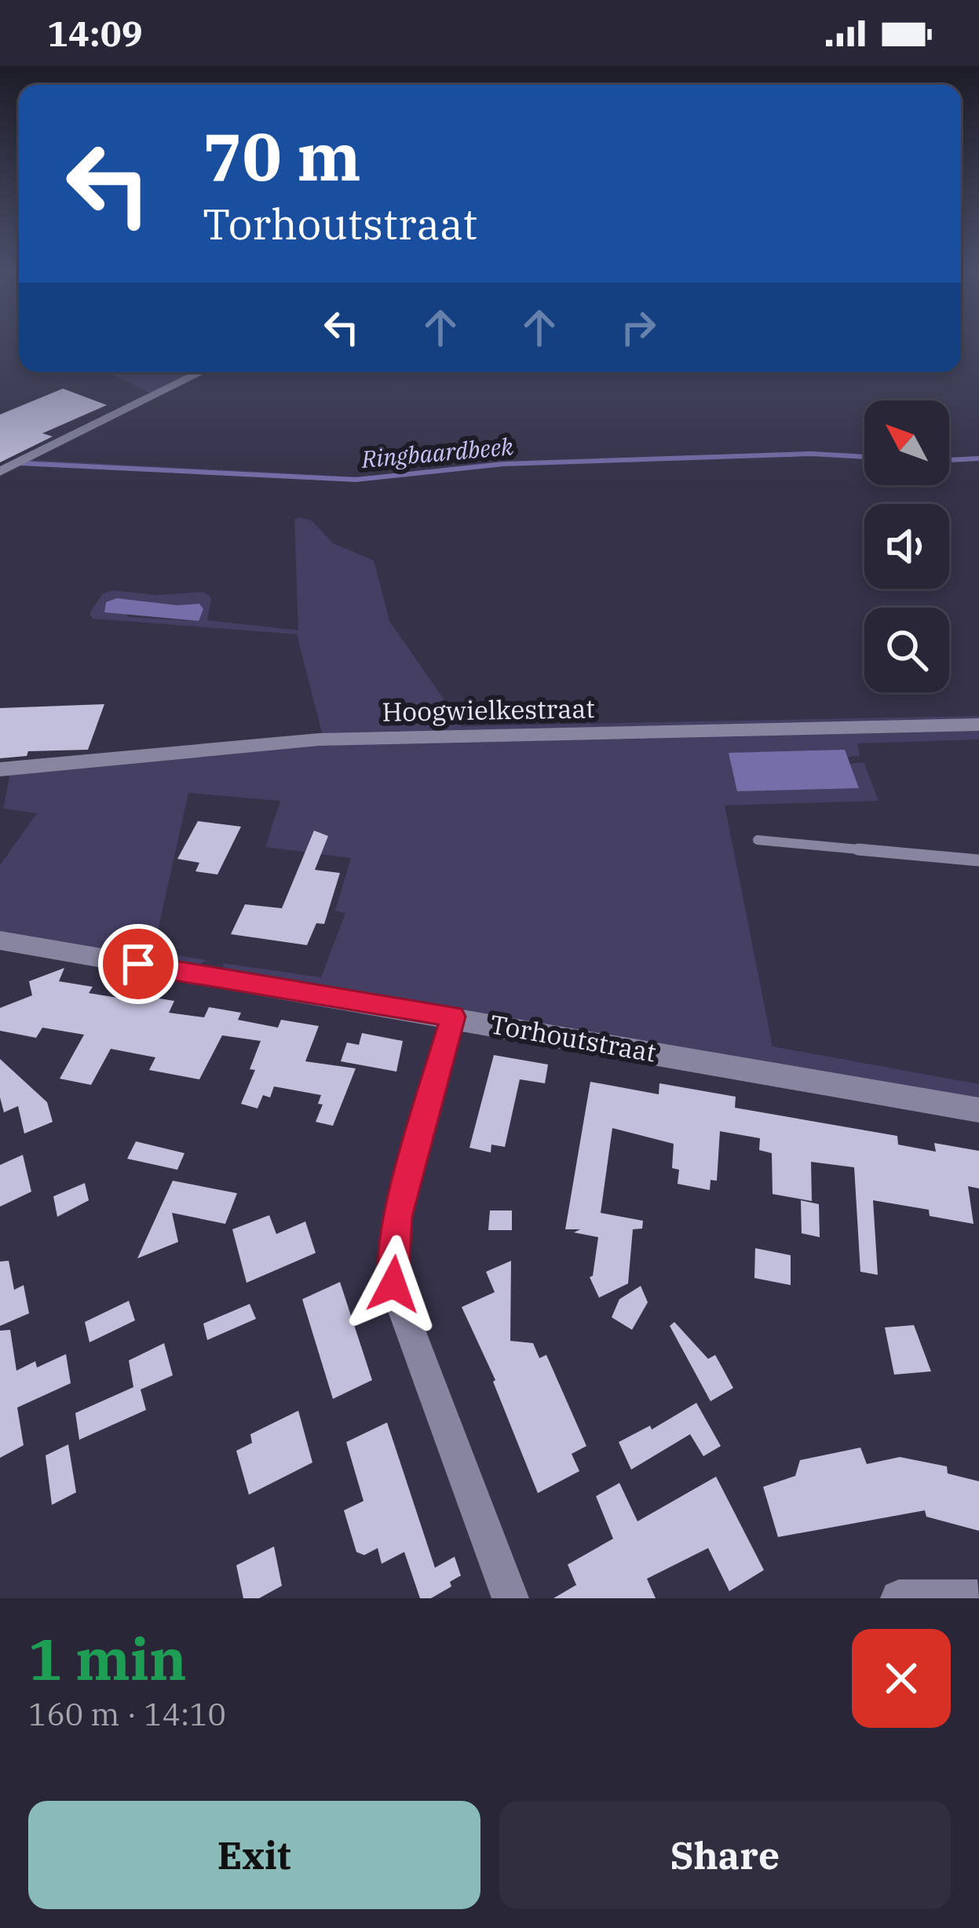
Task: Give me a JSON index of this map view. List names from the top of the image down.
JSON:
{
  "streets": {
    "street": ["Hoogwielkestraat", "Torhoutstraat"]
  },
  "water": ["Ringbaardbeek"],
  "north": "top left",
  "page": {
    "status": "14:09",
    "turn": ["70 m", "Torhoutstraat"],
    "heading": ["1 min", "160 m · 14:10"],
    "buttons": ["Exit", "Share"]
  }
}
